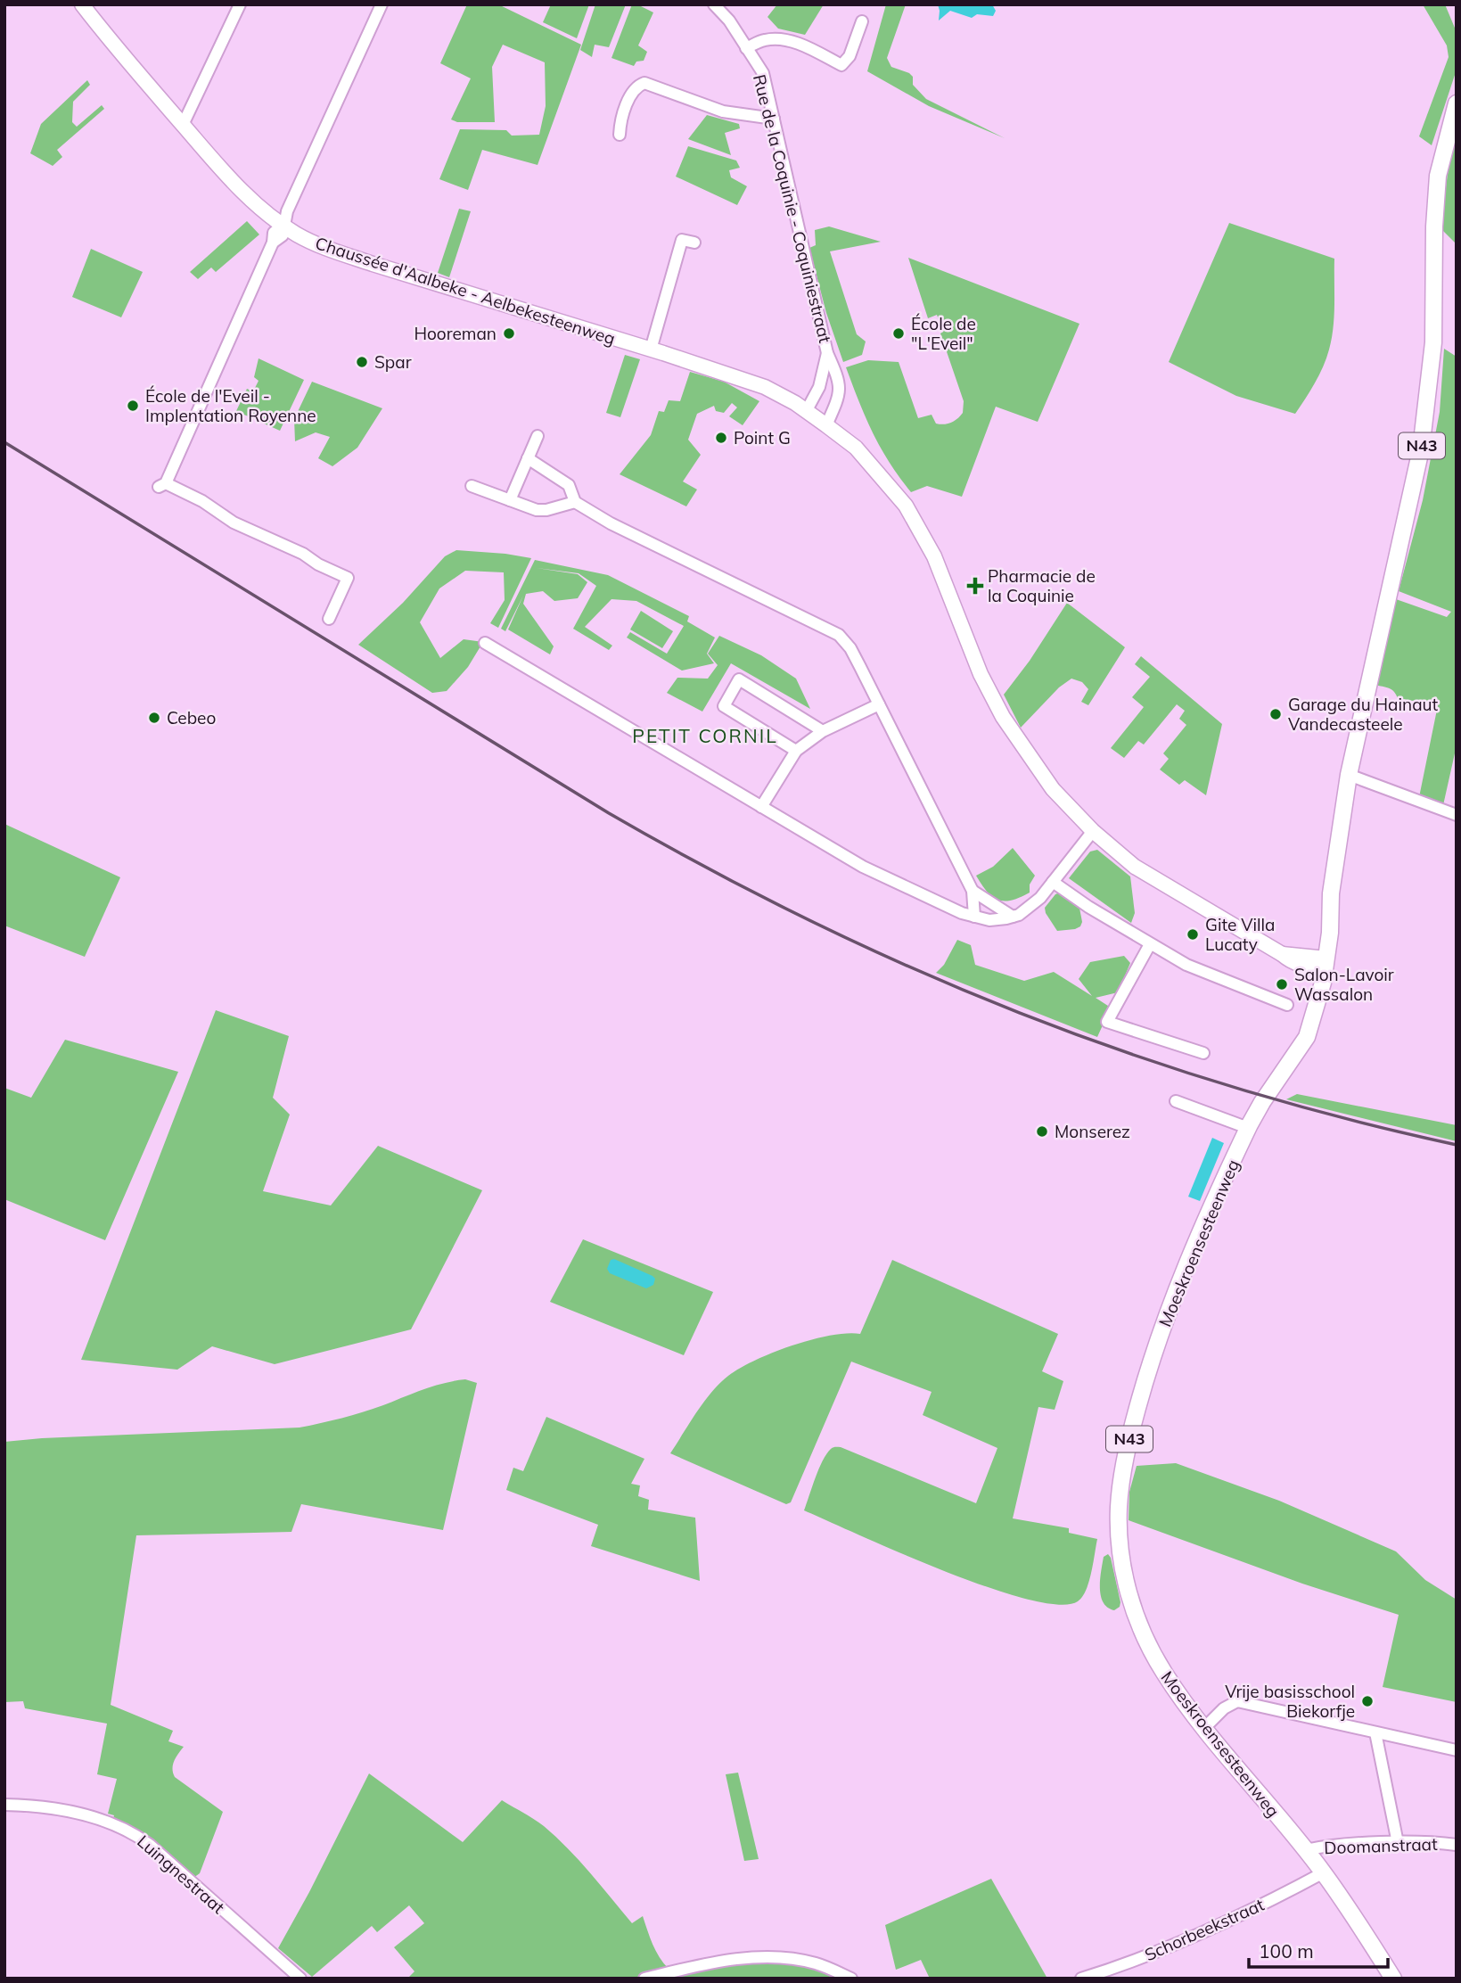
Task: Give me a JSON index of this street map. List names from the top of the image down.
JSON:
{
  "streets": {
    "main road": ["Chaussée d'Aalbeke - Aelbekesteenweg", "N43", "Moeskroensesteenweg"],
    "street": [
      "Rue de la Coquinie - Coquiniestraat",
      "Doomanstraat",
      "Luingnestraat",
      "Schorbeekstraat"
    ]
  },
  "crossings": [
    ["Rue de la Coquinie - Coquiniestraat", "Chaussée d'Aalbeke - Aelbekesteenweg"],
    ["Chaussée d'Aalbeke - Aelbekesteenweg", "N43"],
    ["Chaussée d'Aalbeke - Aelbekesteenweg", "Moeskroensesteenweg"],
    ["N43", "Moeskroensesteenweg"],
    ["Moeskroensesteenweg", "Doomanstraat"],
    ["Moeskroensesteenweg", "Schorbeekstraat"]
  ],
  "districts": ["PETIT CORNIL"],
  "places": {
    "other": [
      "Hooreman",
      "École de \"L'Eveil\"",
      "Spar",
      "École de l'Eveil - Implentation Royenne",
      "Point G",
      "Garage du Hainaut Vandecasteele",
      "Cebeo",
      "Gite Villa Lucaty",
      "Salon-Lavoir Wassalon",
      "Monserez",
      "Vrije basisschool Biekorfje"
    ],
    "health": ["Pharmacie de la Coquinie"]
  },
  "scale_bar": "100 m"
}
